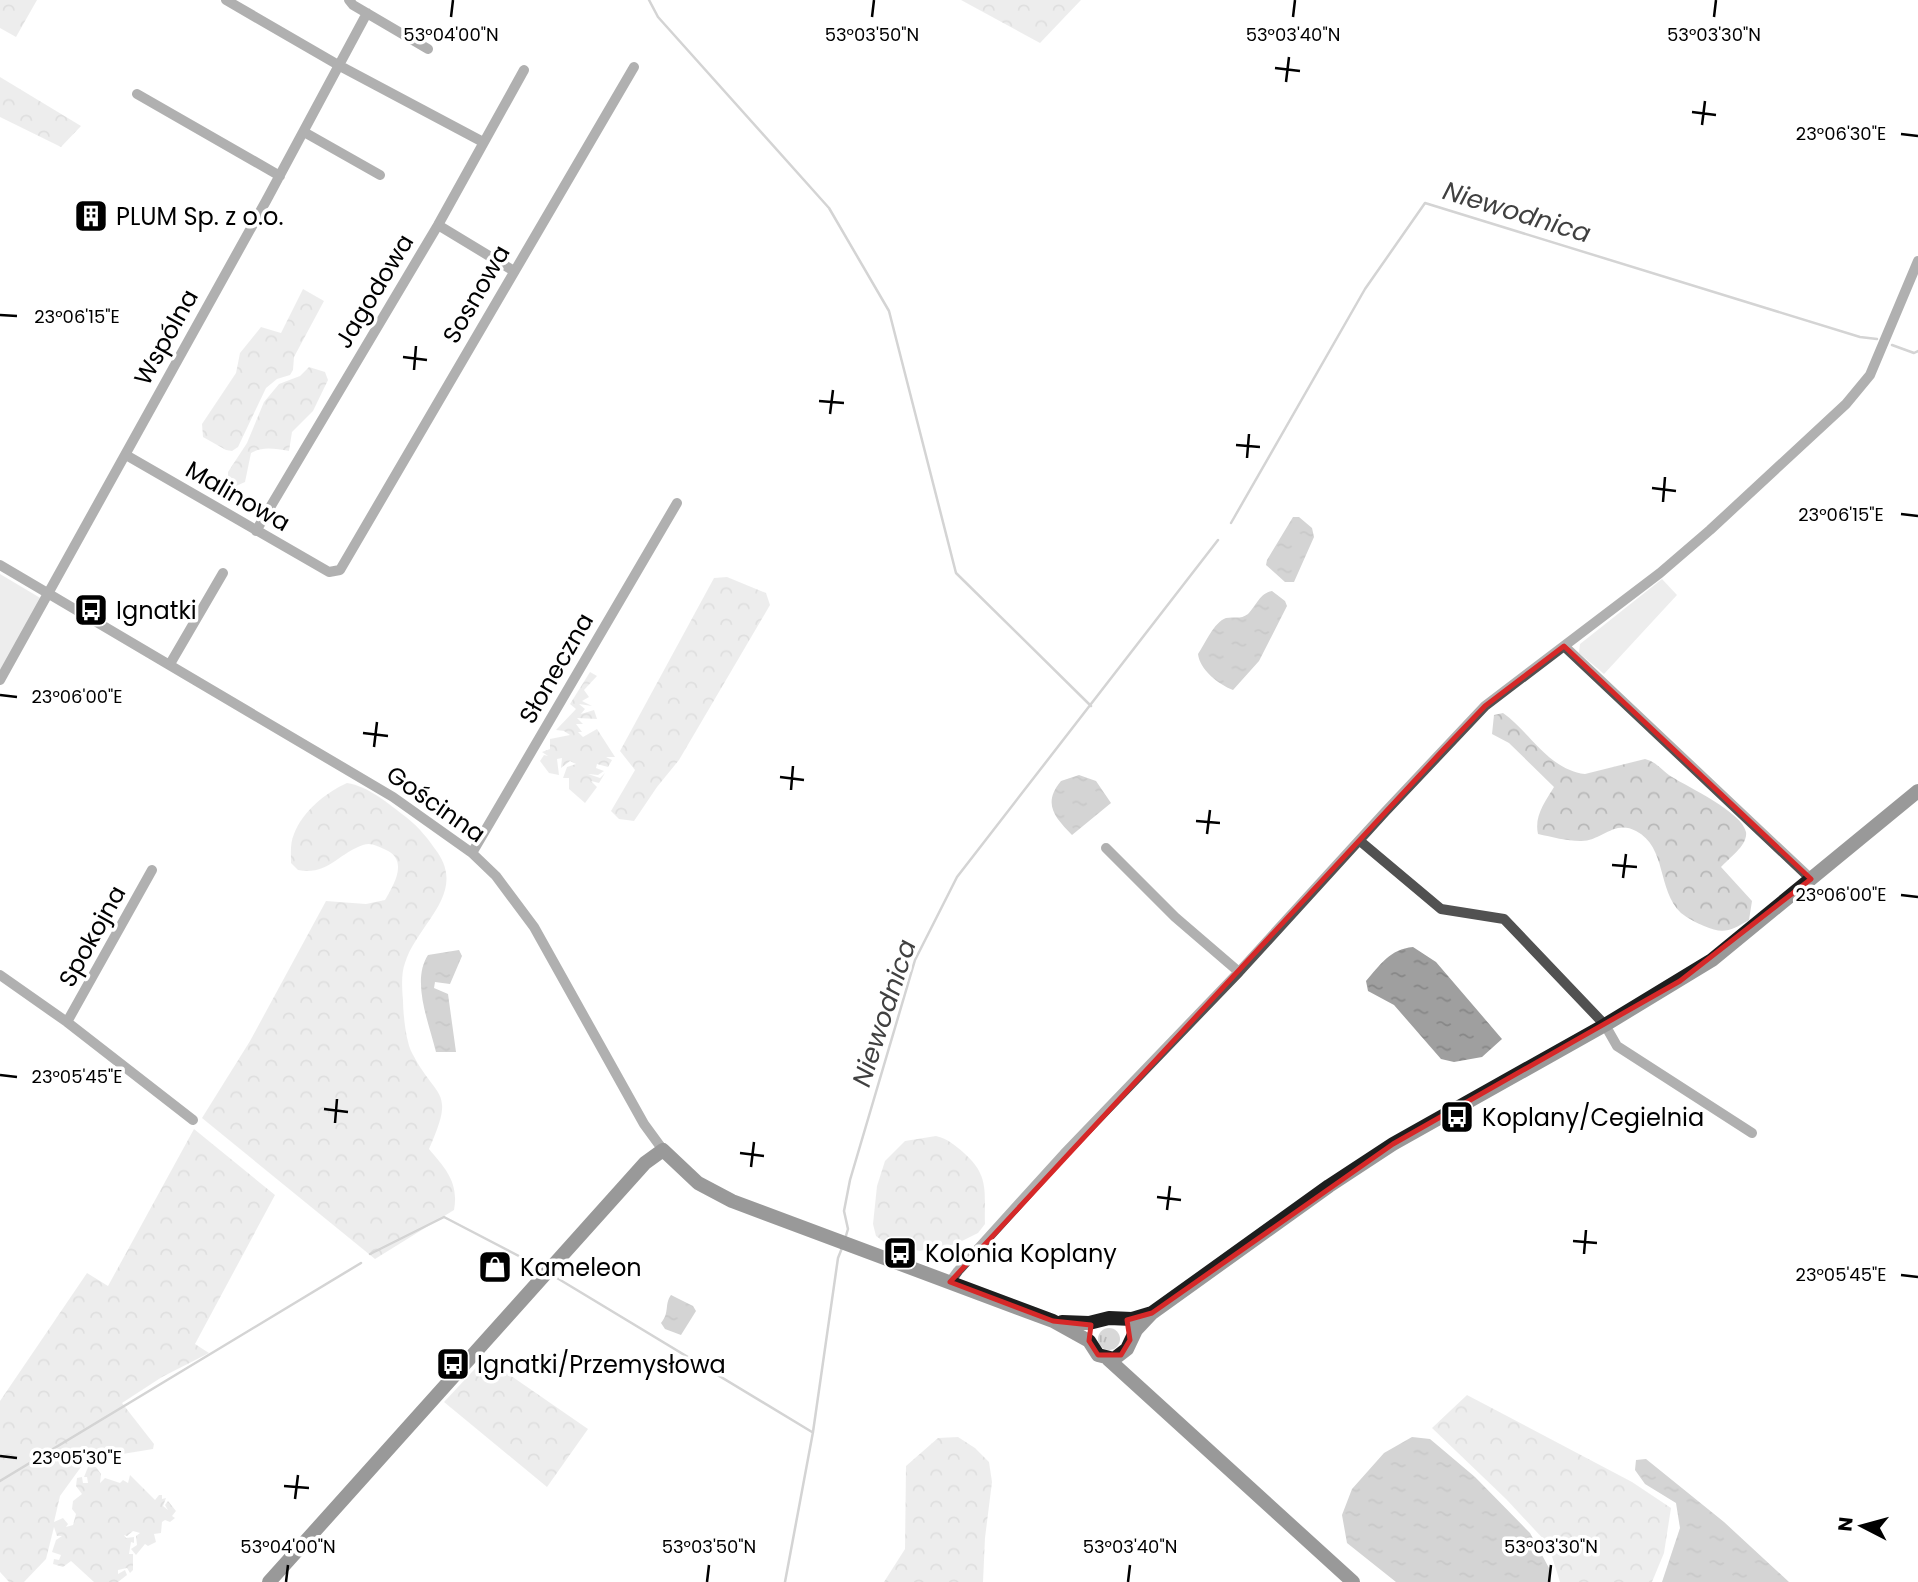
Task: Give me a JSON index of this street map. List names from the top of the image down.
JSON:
{
  "streets": {
    "street": [
      "Jagodowa",
      "Sosnowa",
      "Wspólna",
      "Malinowa",
      "Słoneczna",
      "Gościnna",
      "Spokojna"
    ]
  },
  "crossings": [
    ["Jagodowa", "Malinowa"],
    ["Sosnowa", "Malinowa"],
    ["Wspólna", "Malinowa"],
    ["Wspólna", "Gościnna"],
    ["Słoneczna", "Gościnna"]
  ],
  "water": ["Niewodnica"],
  "places": {
    "building": ["PLUM Sp. z o.o."],
    "bus stop": [
      "Ignatki",
      "Koplany/Cegielnia",
      "Kolonia Koplany",
      "Ignatki/Przemysłowa"
    ],
    "shop": ["Kameleon"]
  },
  "north": "left",
  "coordinates": [
    "53°04'00\"N",
    "53°03'50\"N",
    "53°03'40\"N",
    "53°03'30\"N",
    "23°06'30\"E",
    "23°06'15\"E",
    "23°06'00\"E",
    "23°05'45\"E",
    "23°05'30\"E"
  ]
}
